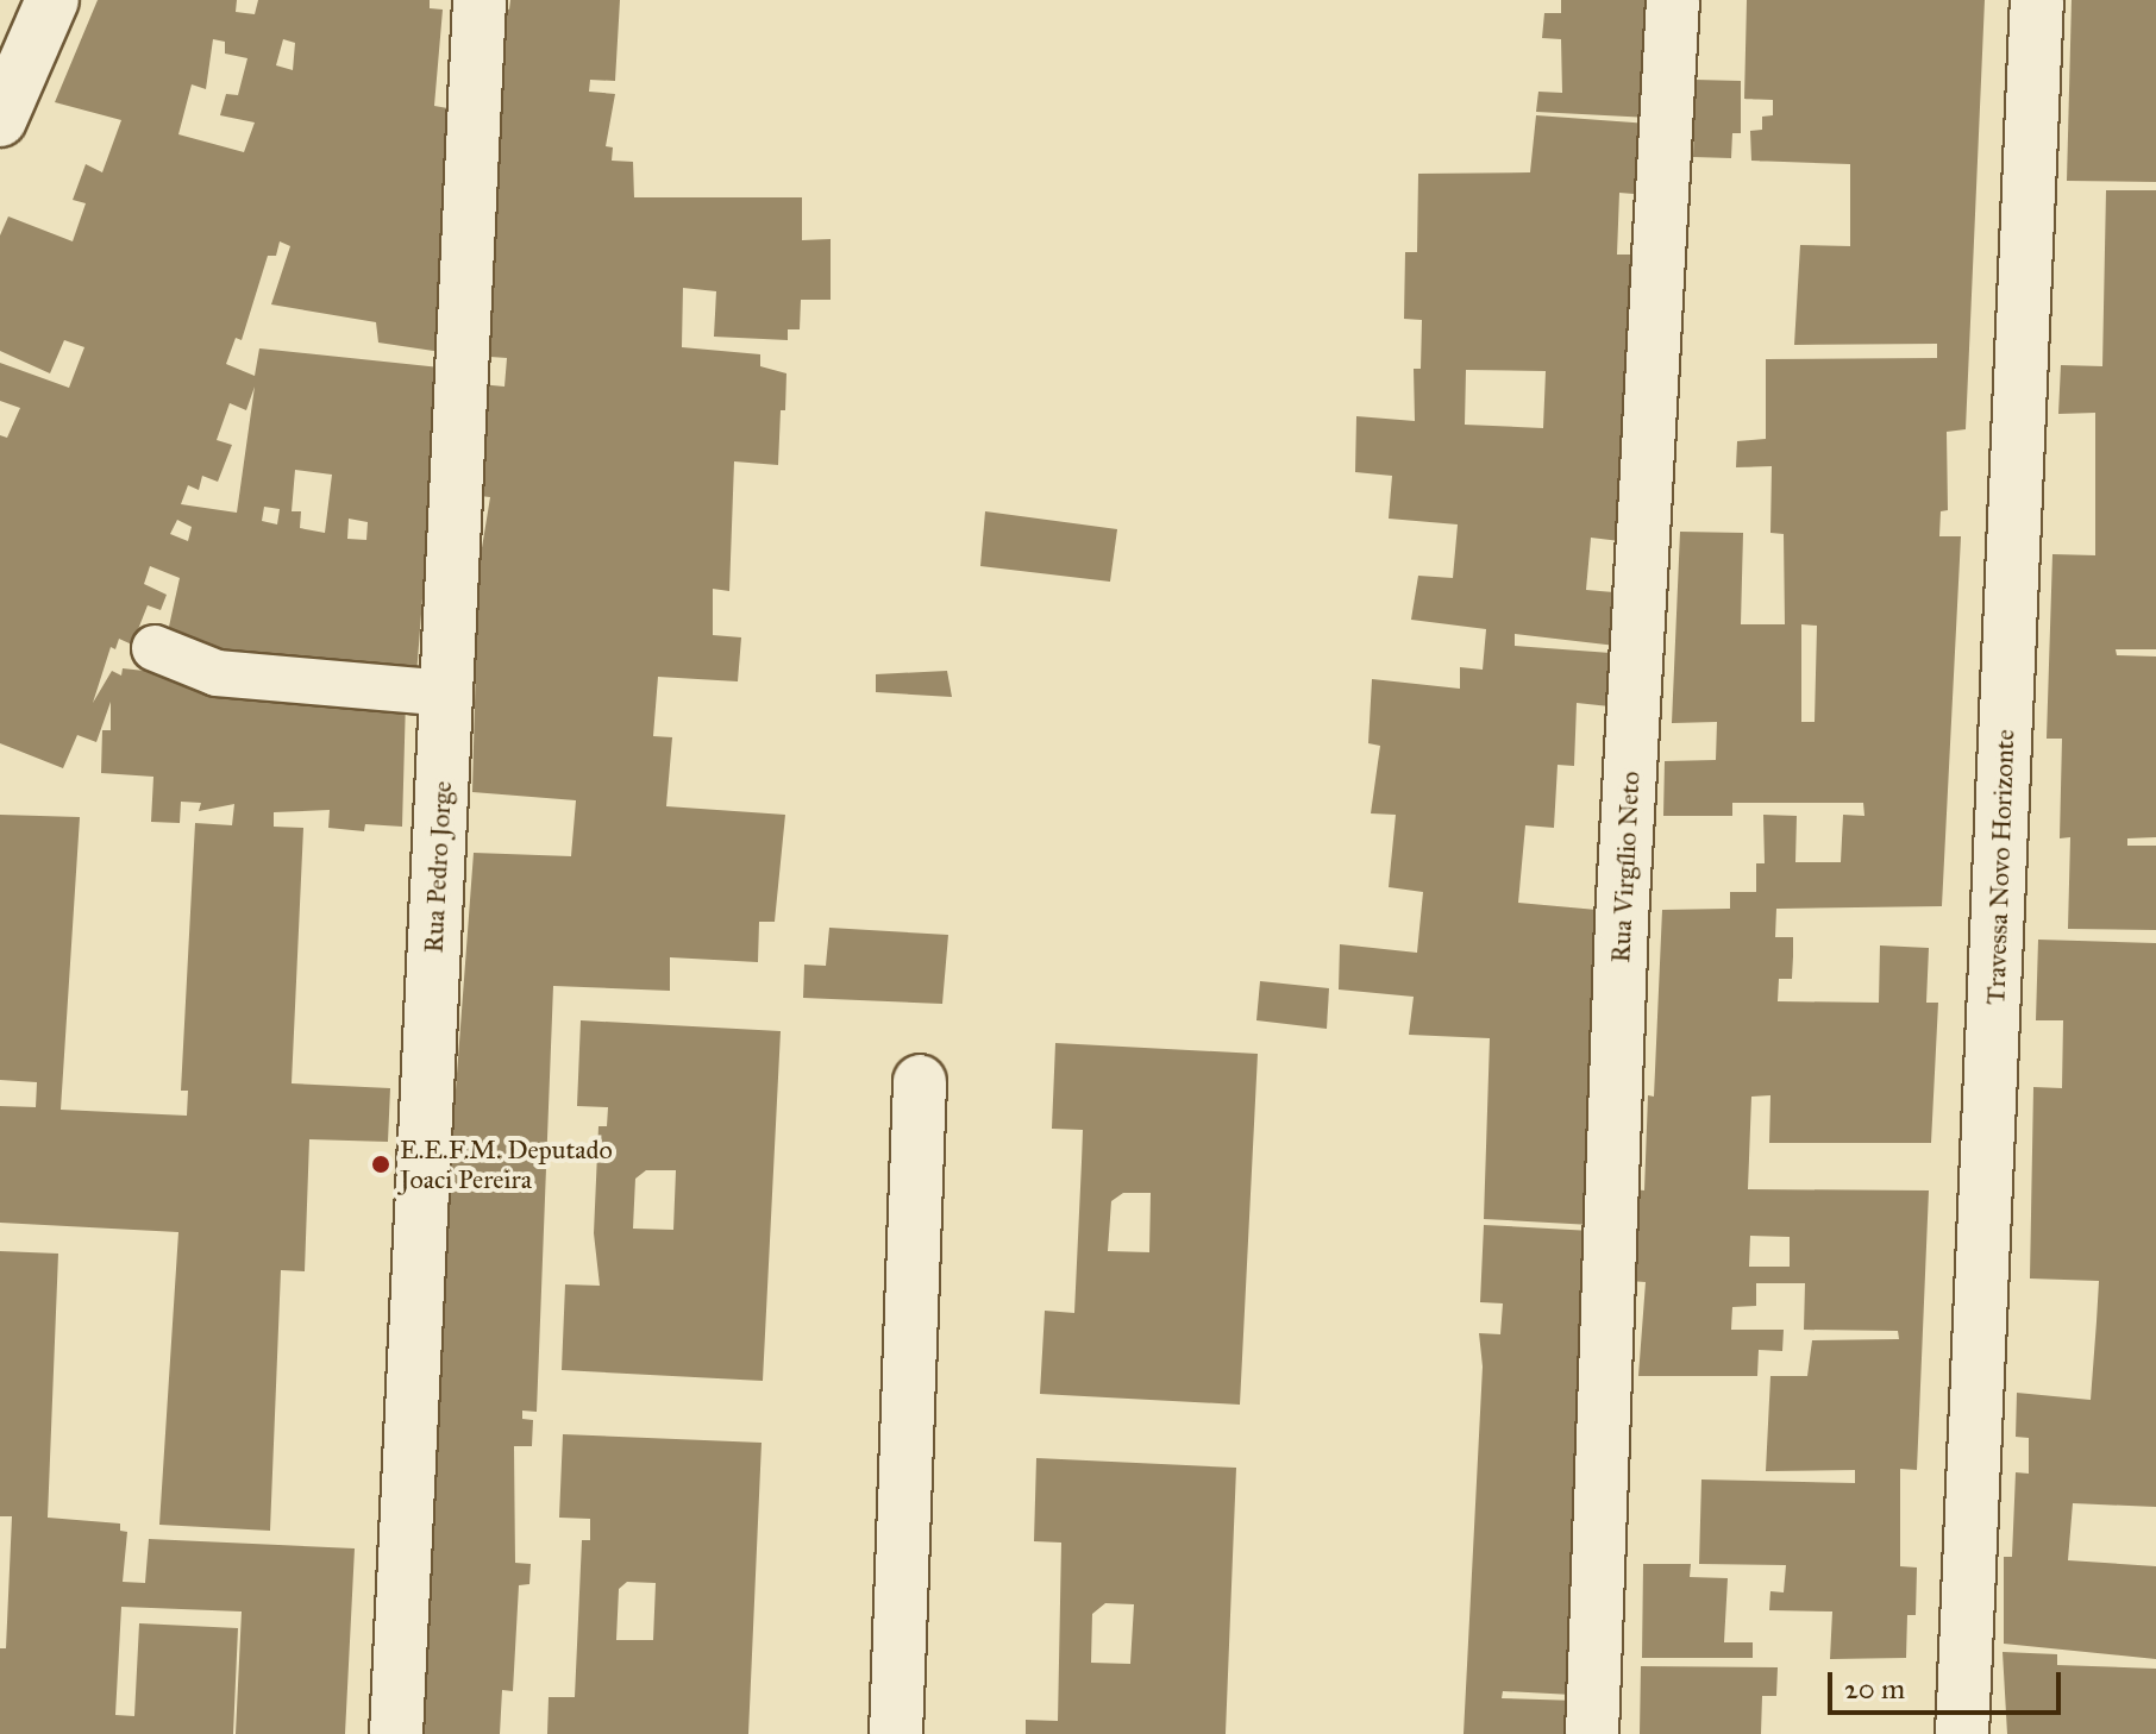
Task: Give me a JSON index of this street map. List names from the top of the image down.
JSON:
{
  "streets": {
    "street": ["Rua Pedro Jorge", "Rua Virgílio Neto", "Travessa Novo Horizonte"]
  },
  "places": ["E.E.F.M. Deputado Joaci Pereira"],
  "scale_bar": "20 m"
}
